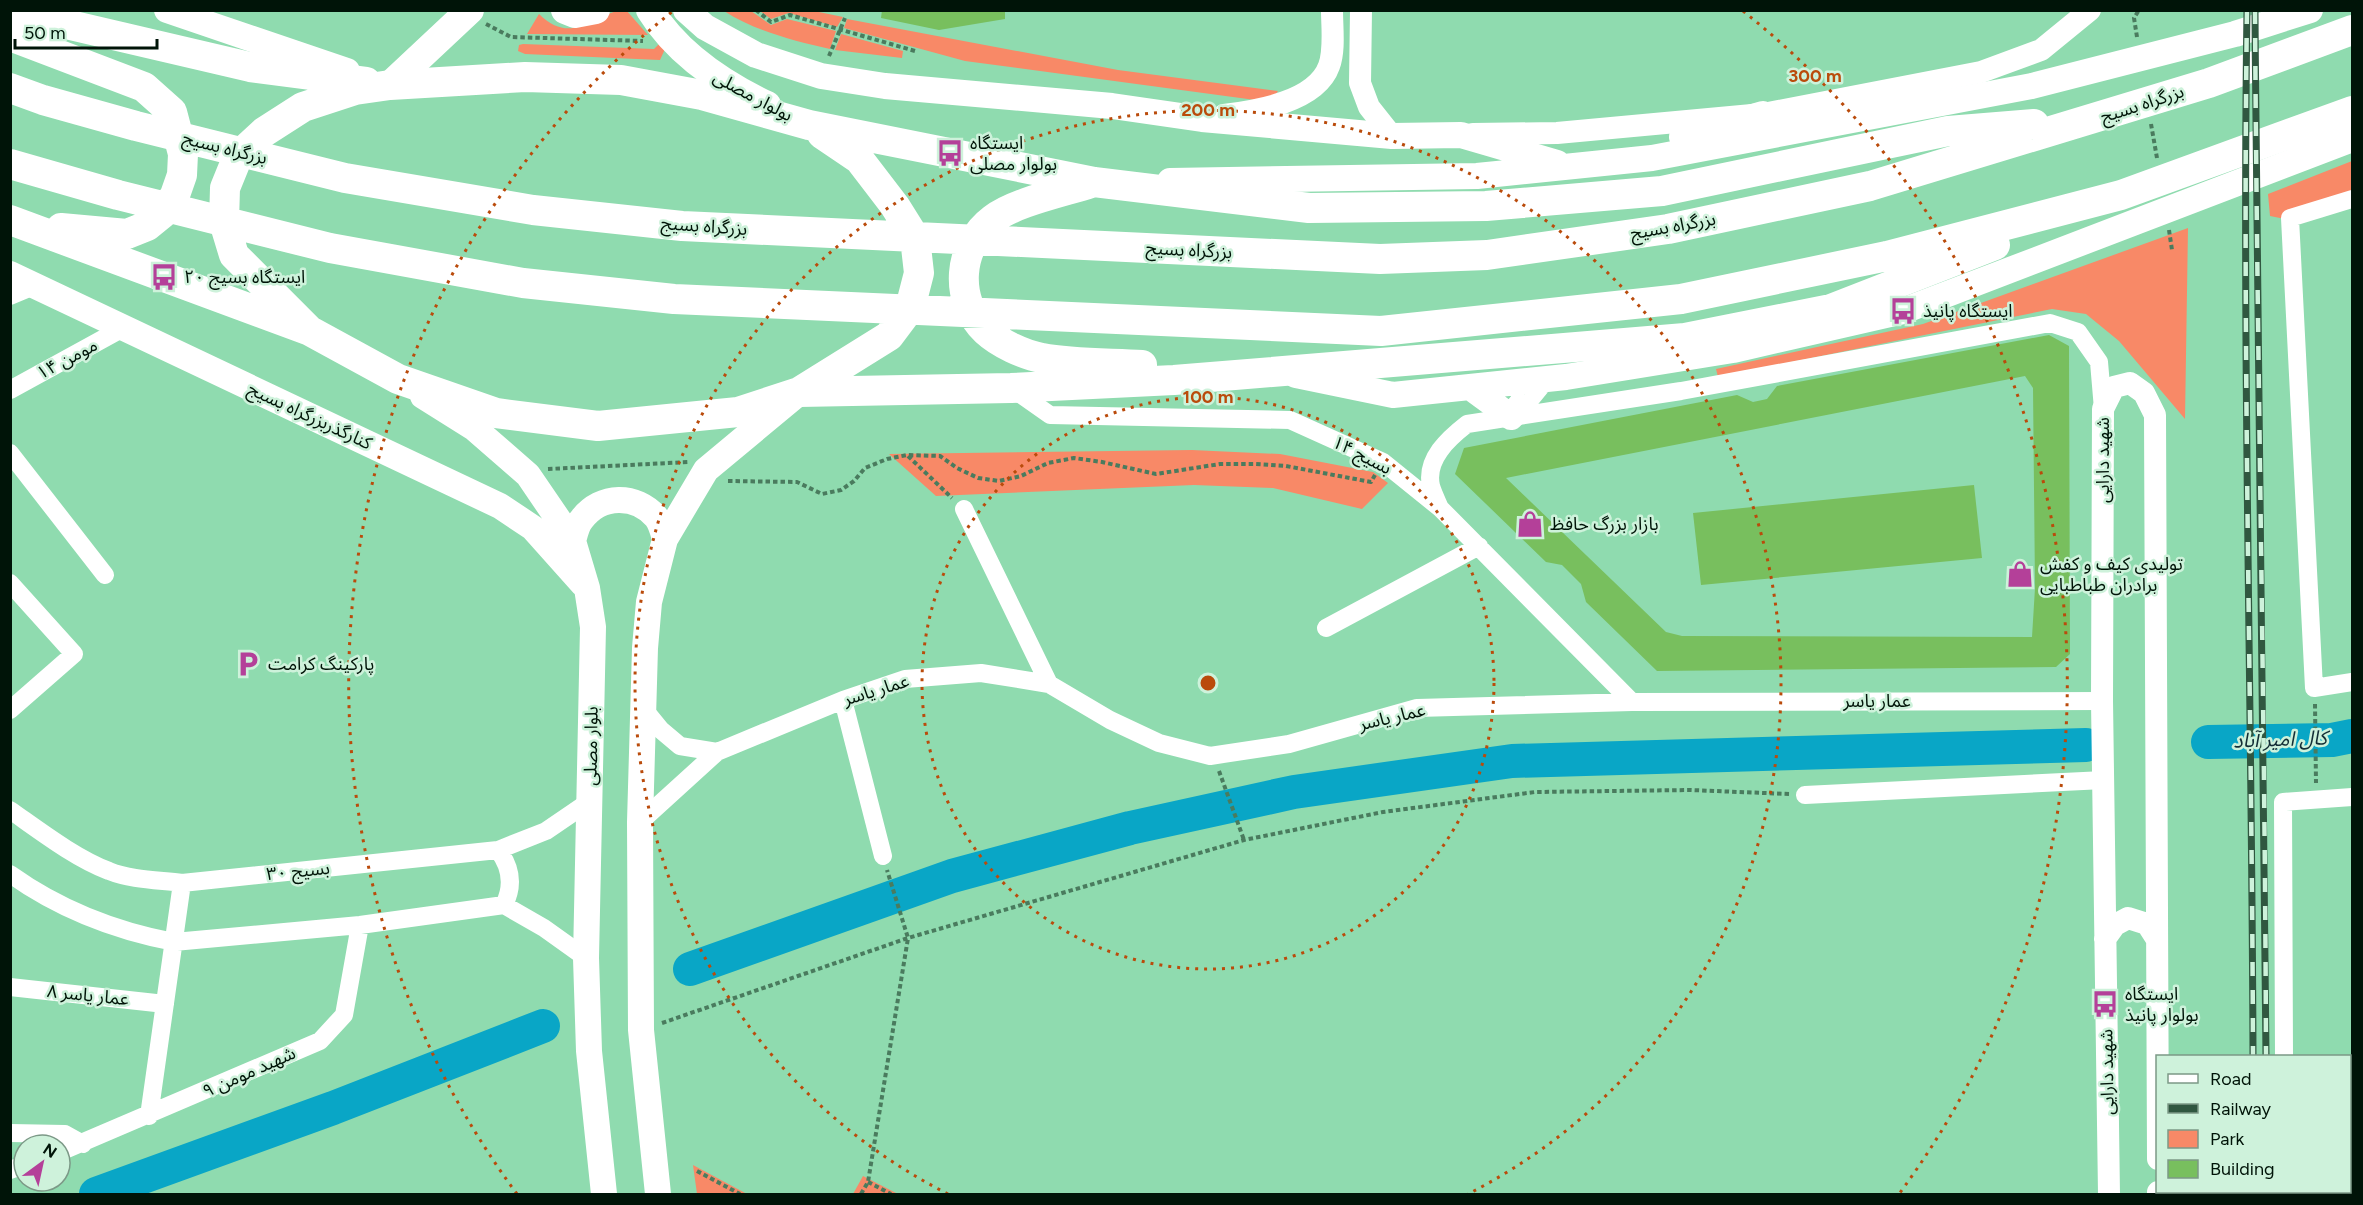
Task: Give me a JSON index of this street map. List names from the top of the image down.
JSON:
{
  "streets": {
    "highway": ["بزرگراه بسیج"],
    "main road": ["بولوار مصلی", "کنارگذربزرگراه بسیج", "بلوار مصلی"],
    "street": [
      "مومن ۱۴",
      "بسیج ۱۴",
      "شهید دارایی",
      "عمار یاسر",
      "بسیج ۳۰",
      "عمار یاسر ۸",
      "شهید مومن ۹"
    ]
  },
  "crossings": [
    ["مومن ۱۴", "کنارگذربزرگراه بسیج"],
    ["کنارگذربزرگراه بسیج", "بلوار مصلی"],
    ["بسیج ۱۴", "عمار یاسر"],
    ["شهید دارایی", "عمار یاسر"],
    ["بلوار مصلی", "بسیج ۳۰"]
  ],
  "water": ["کال امیر آباد"],
  "places": {
    "bus stop": [
      "ایستگاه بولوار مصلی",
      "ایستگاه بسیج ۲۰",
      "ایستگاه پانیذ",
      "ایستگاه بولوار پانیذ"
    ],
    "shop": ["بازار بزرگ حافظ", "تولیدی کیف و کفش برادران طباطبایی"],
    "parking": ["پارکینگ کرامت"]
  },
  "legend": [
    "Road",
    "Railway",
    "Park",
    "Building"
  ],
  "scale_bar": "50 m",
  "north": "top right",
  "rings": ["300 m", "200 m", "100 m"]
}
